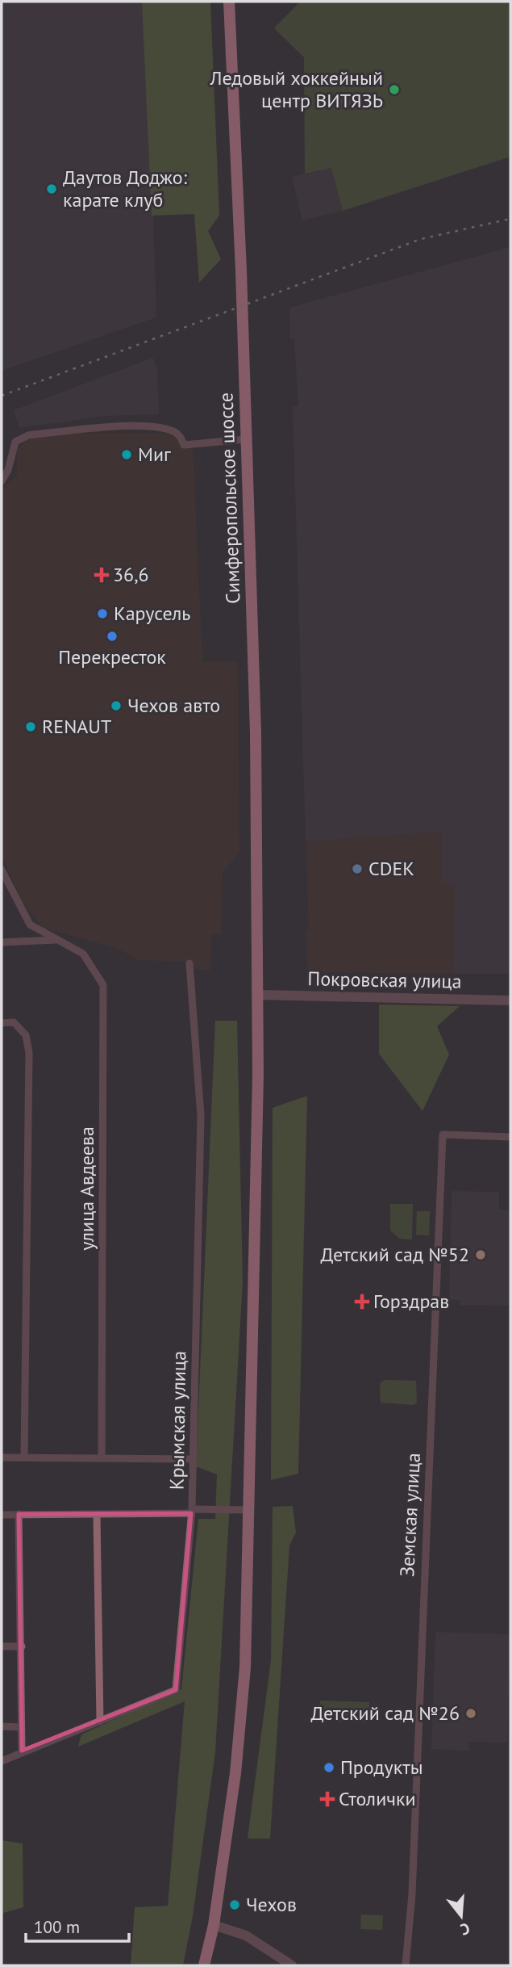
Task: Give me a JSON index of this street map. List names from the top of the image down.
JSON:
{
  "streets": {
    "main road": ["Симферопольское шоссе"],
    "street": [
      "Покровская улица",
      "улица Авдеева",
      "Крымская улица",
      "Земская улица"
    ]
  },
  "crossings": [
    ["Симферопольское шоссе", "Покровская улица"]
  ],
  "places": {
    "other": [
      "Ледовый хоккейный центр ВИТЯЗЬ",
      "Даутов Доджо: карате клуб",
      "Миг",
      "Карусель",
      "Перекресток",
      "Чехов авто",
      "RENAUT",
      "CDEK",
      "Детский сад №52",
      "Детский сад №26",
      "Продукты",
      "Чехов"
    ],
    "health": ["36,6", "Горздрав", "Столички"]
  },
  "scale_bar": "100 m",
  "north": "bottom"
}
